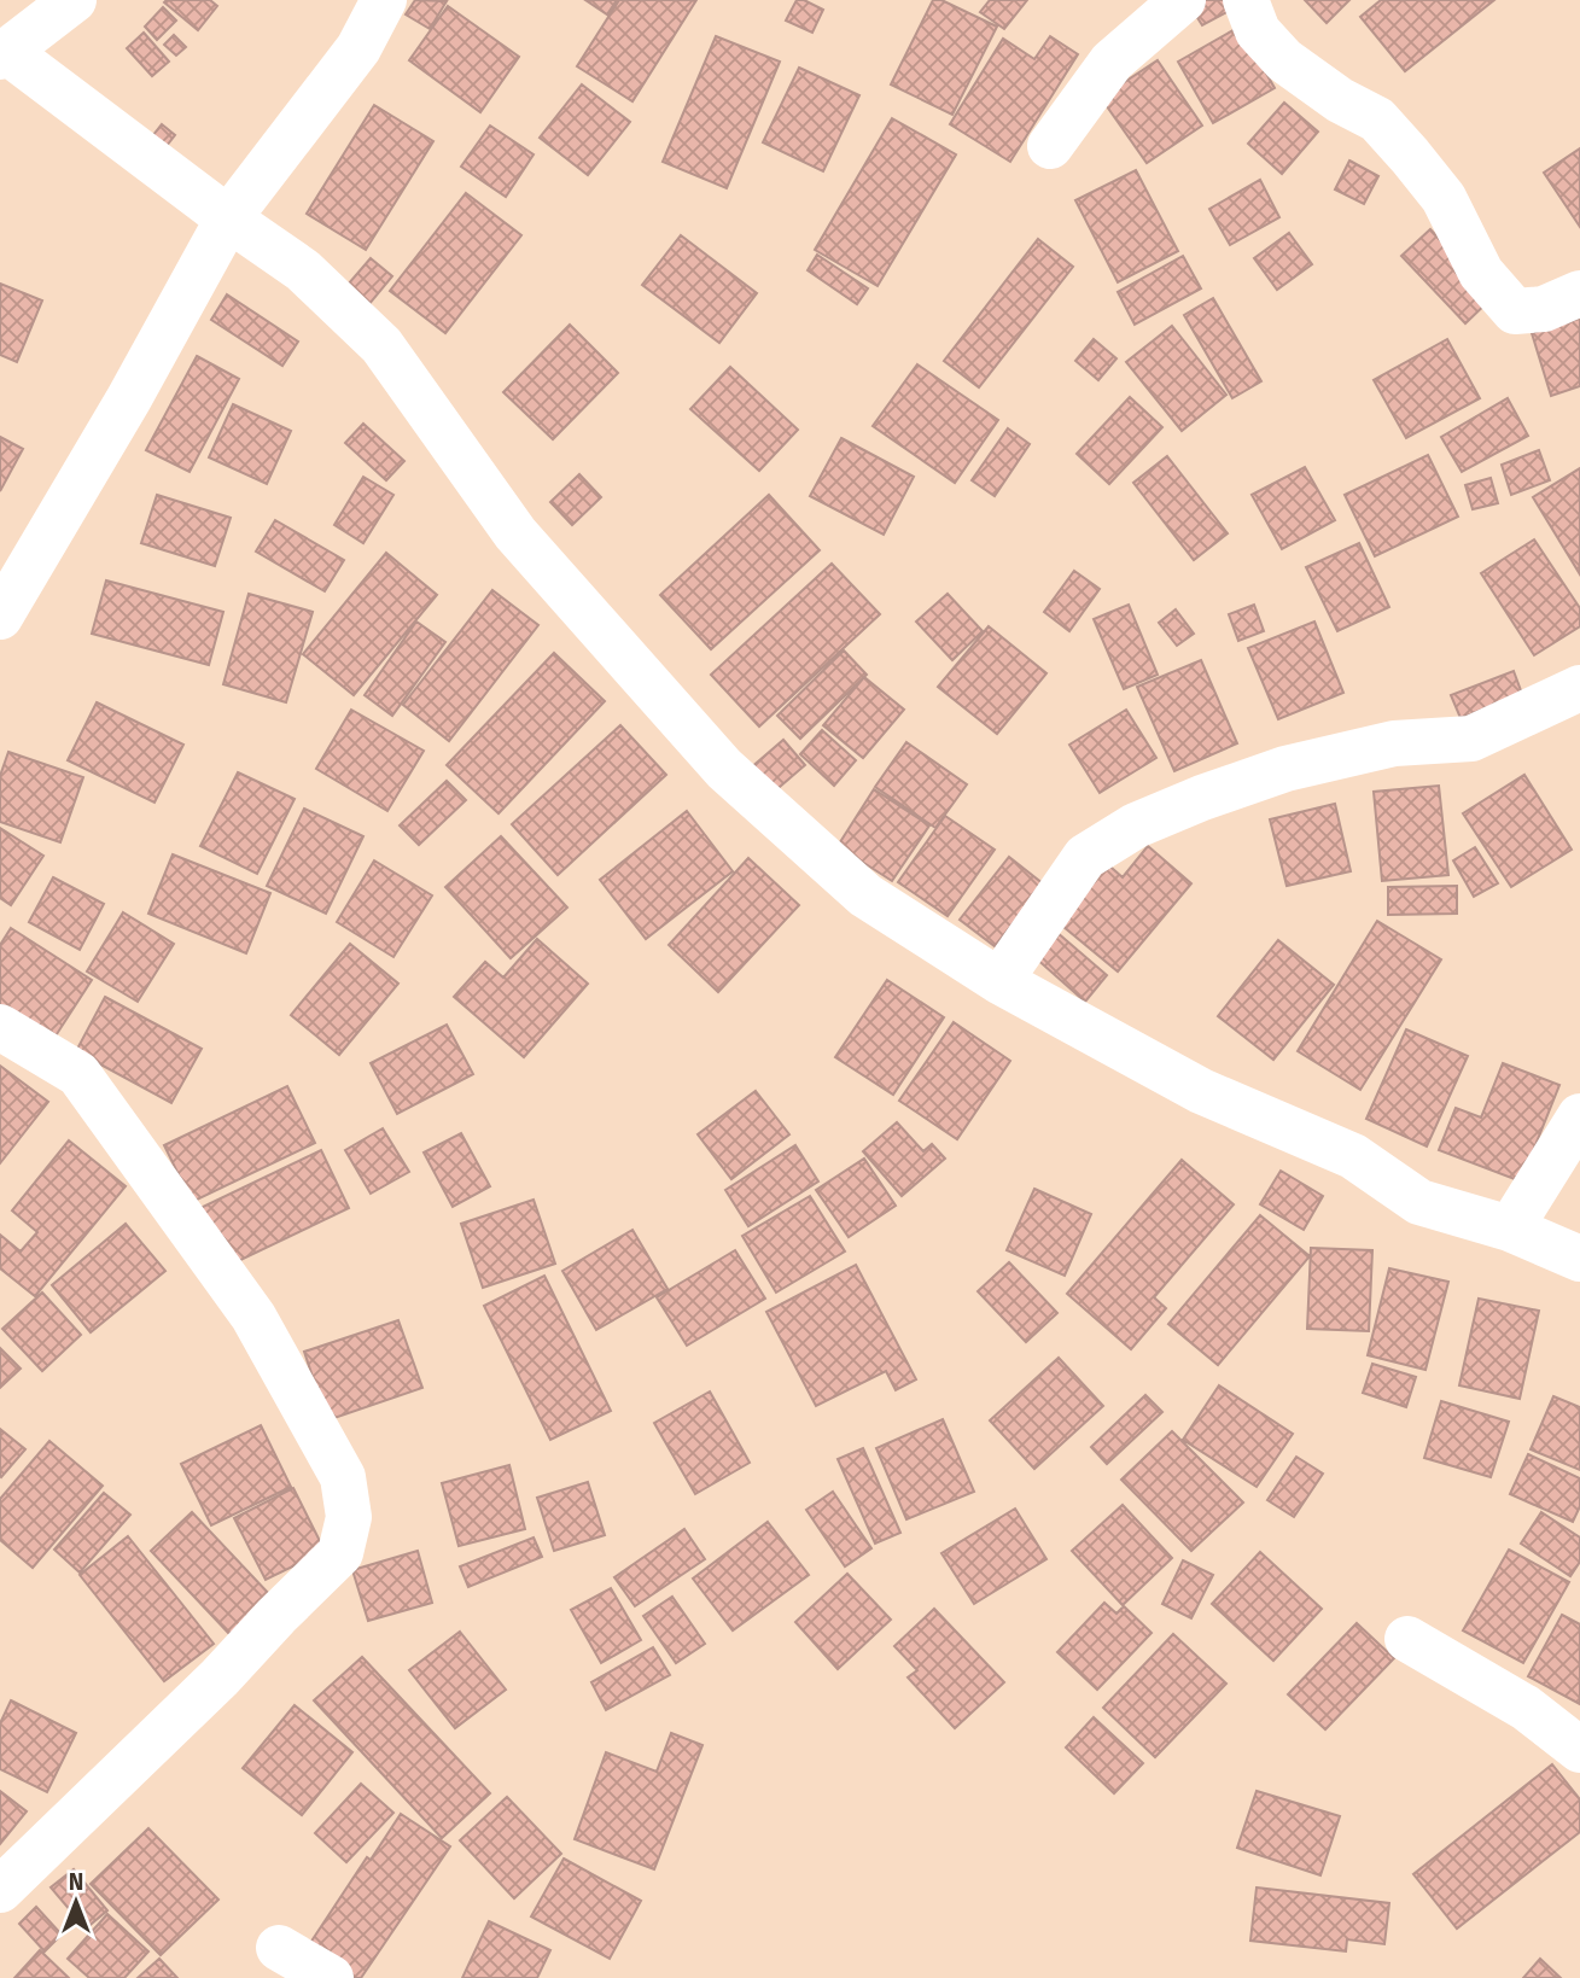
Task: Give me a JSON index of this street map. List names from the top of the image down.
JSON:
{
  "north": "top"
}
